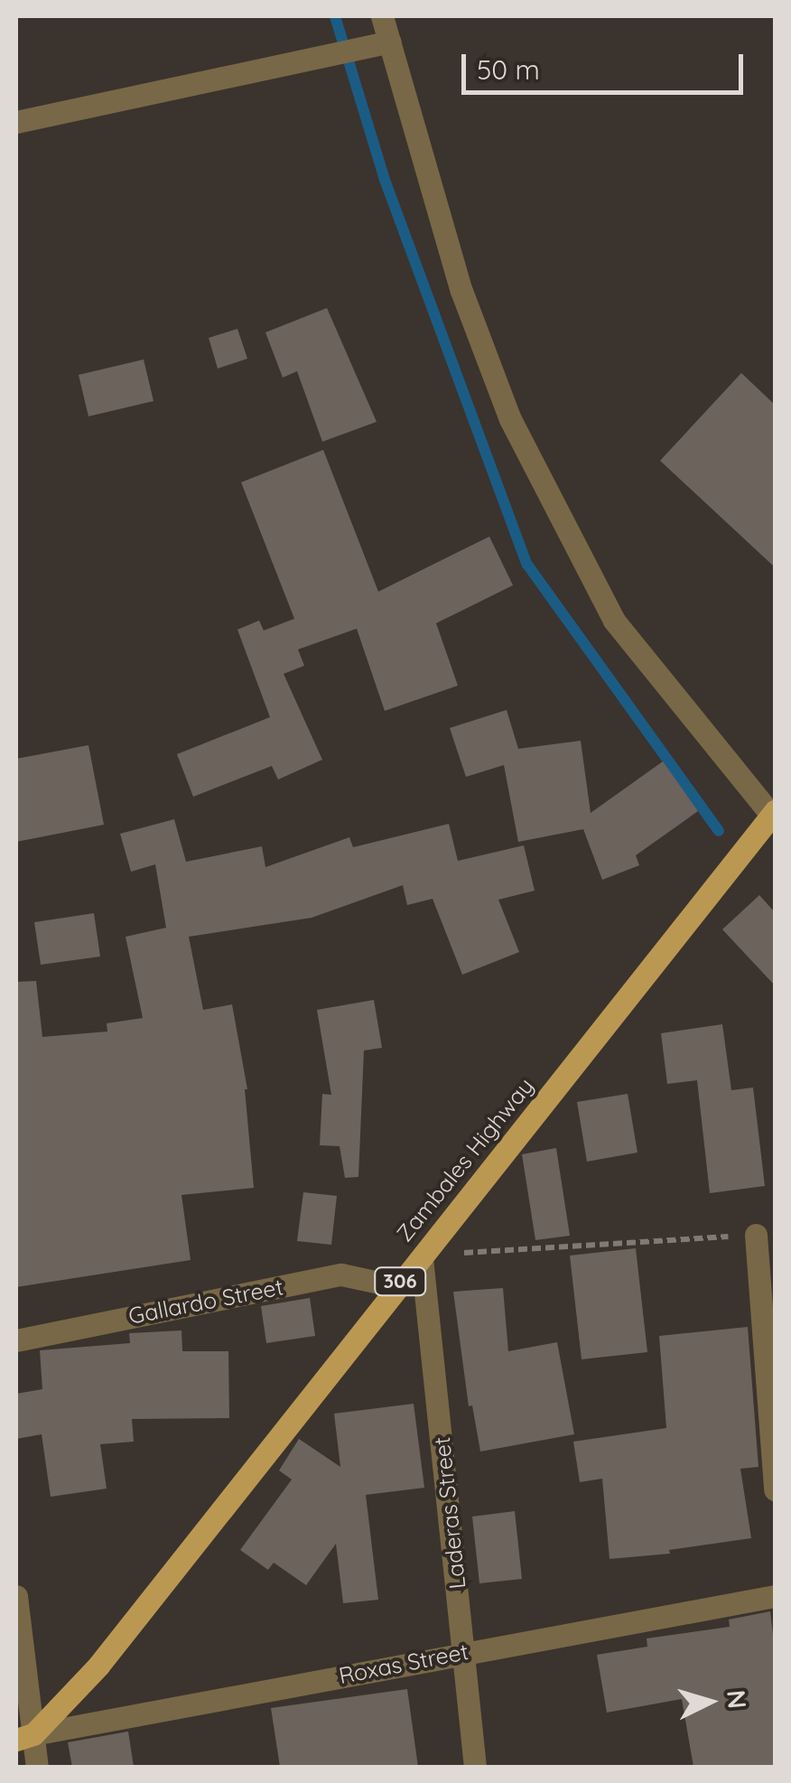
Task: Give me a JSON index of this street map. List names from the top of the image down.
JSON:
{
  "streets": {
    "main road": ["Zambales Highway", "306"],
    "street": ["Gallardo Street", "Laderas Street", "Roxas Street"]
  },
  "crossings": [
    ["Zambales Highway", "Gallardo Street"],
    ["Zambales Highway", "Laderas Street"],
    ["Zambales Highway", "Roxas Street"],
    ["Laderas Street", "Roxas Street"]
  ],
  "scale_bar": "50 m",
  "north": "right"
}
